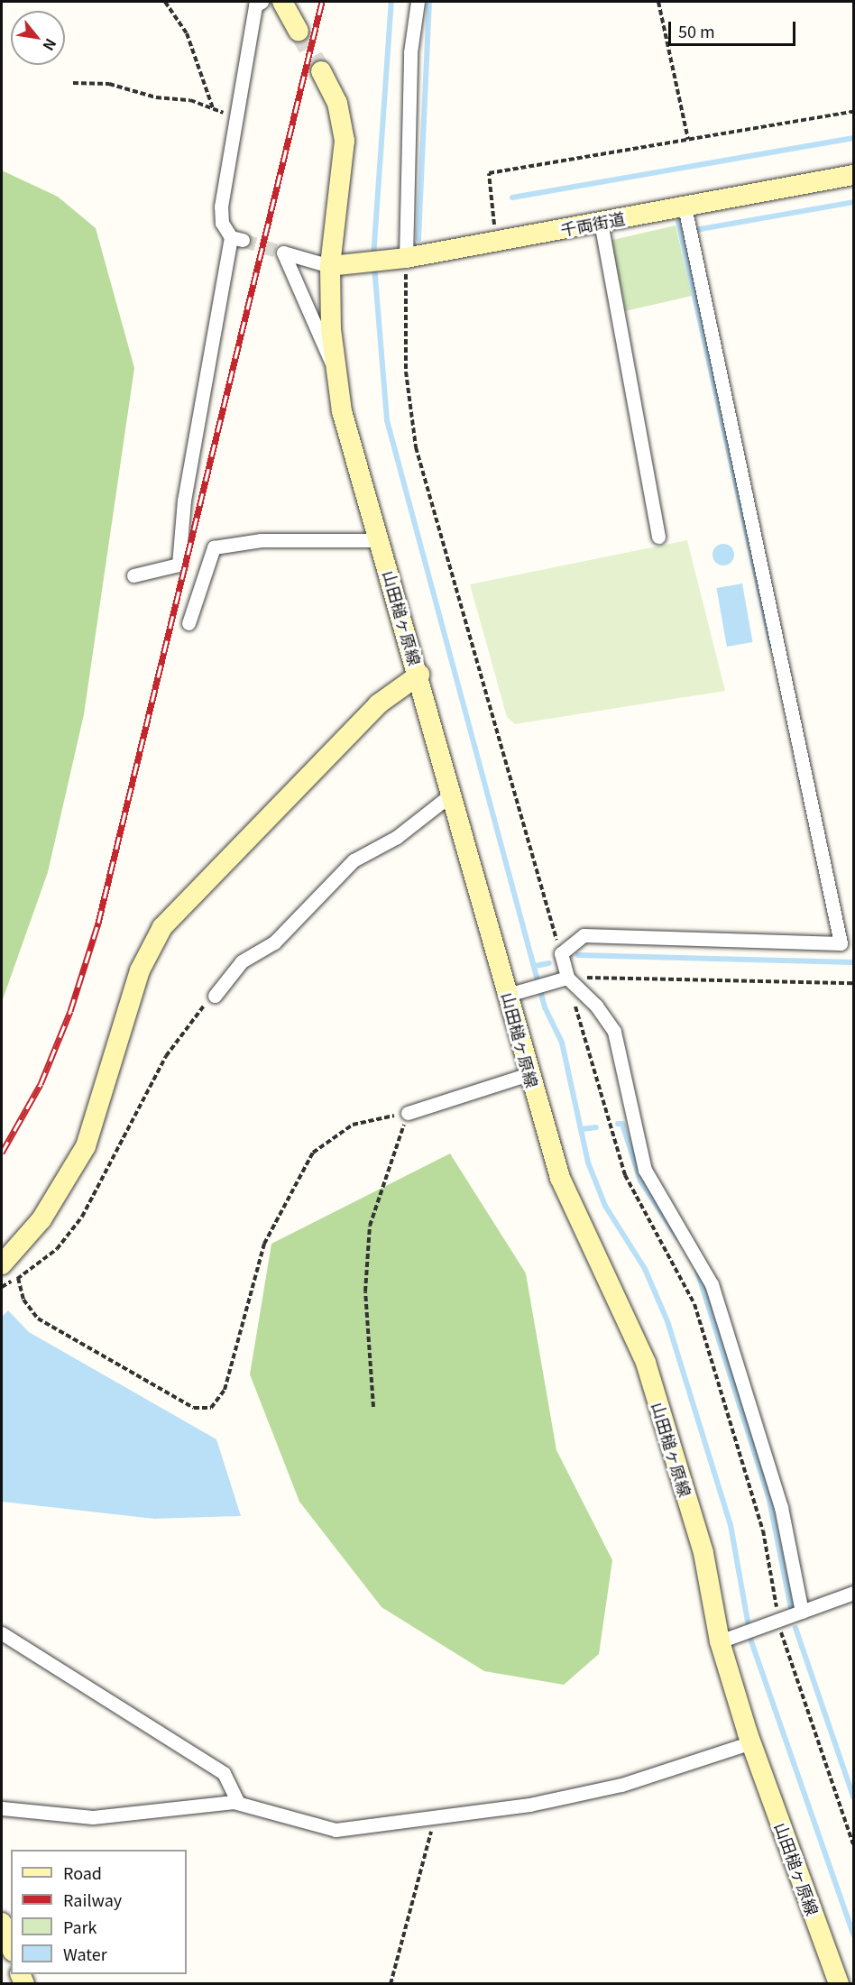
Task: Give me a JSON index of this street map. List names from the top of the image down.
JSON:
{
  "streets": {
    "main road": ["千両街道", "山田槌ヶ原線"]
  },
  "crossings": [
    ["千両街道", "山田槌ヶ原線"]
  ],
  "legend": [
    "Road",
    "Railway",
    "Park",
    "Water"
  ],
  "scale_bar": "50 m",
  "north": "bottom right"
}
